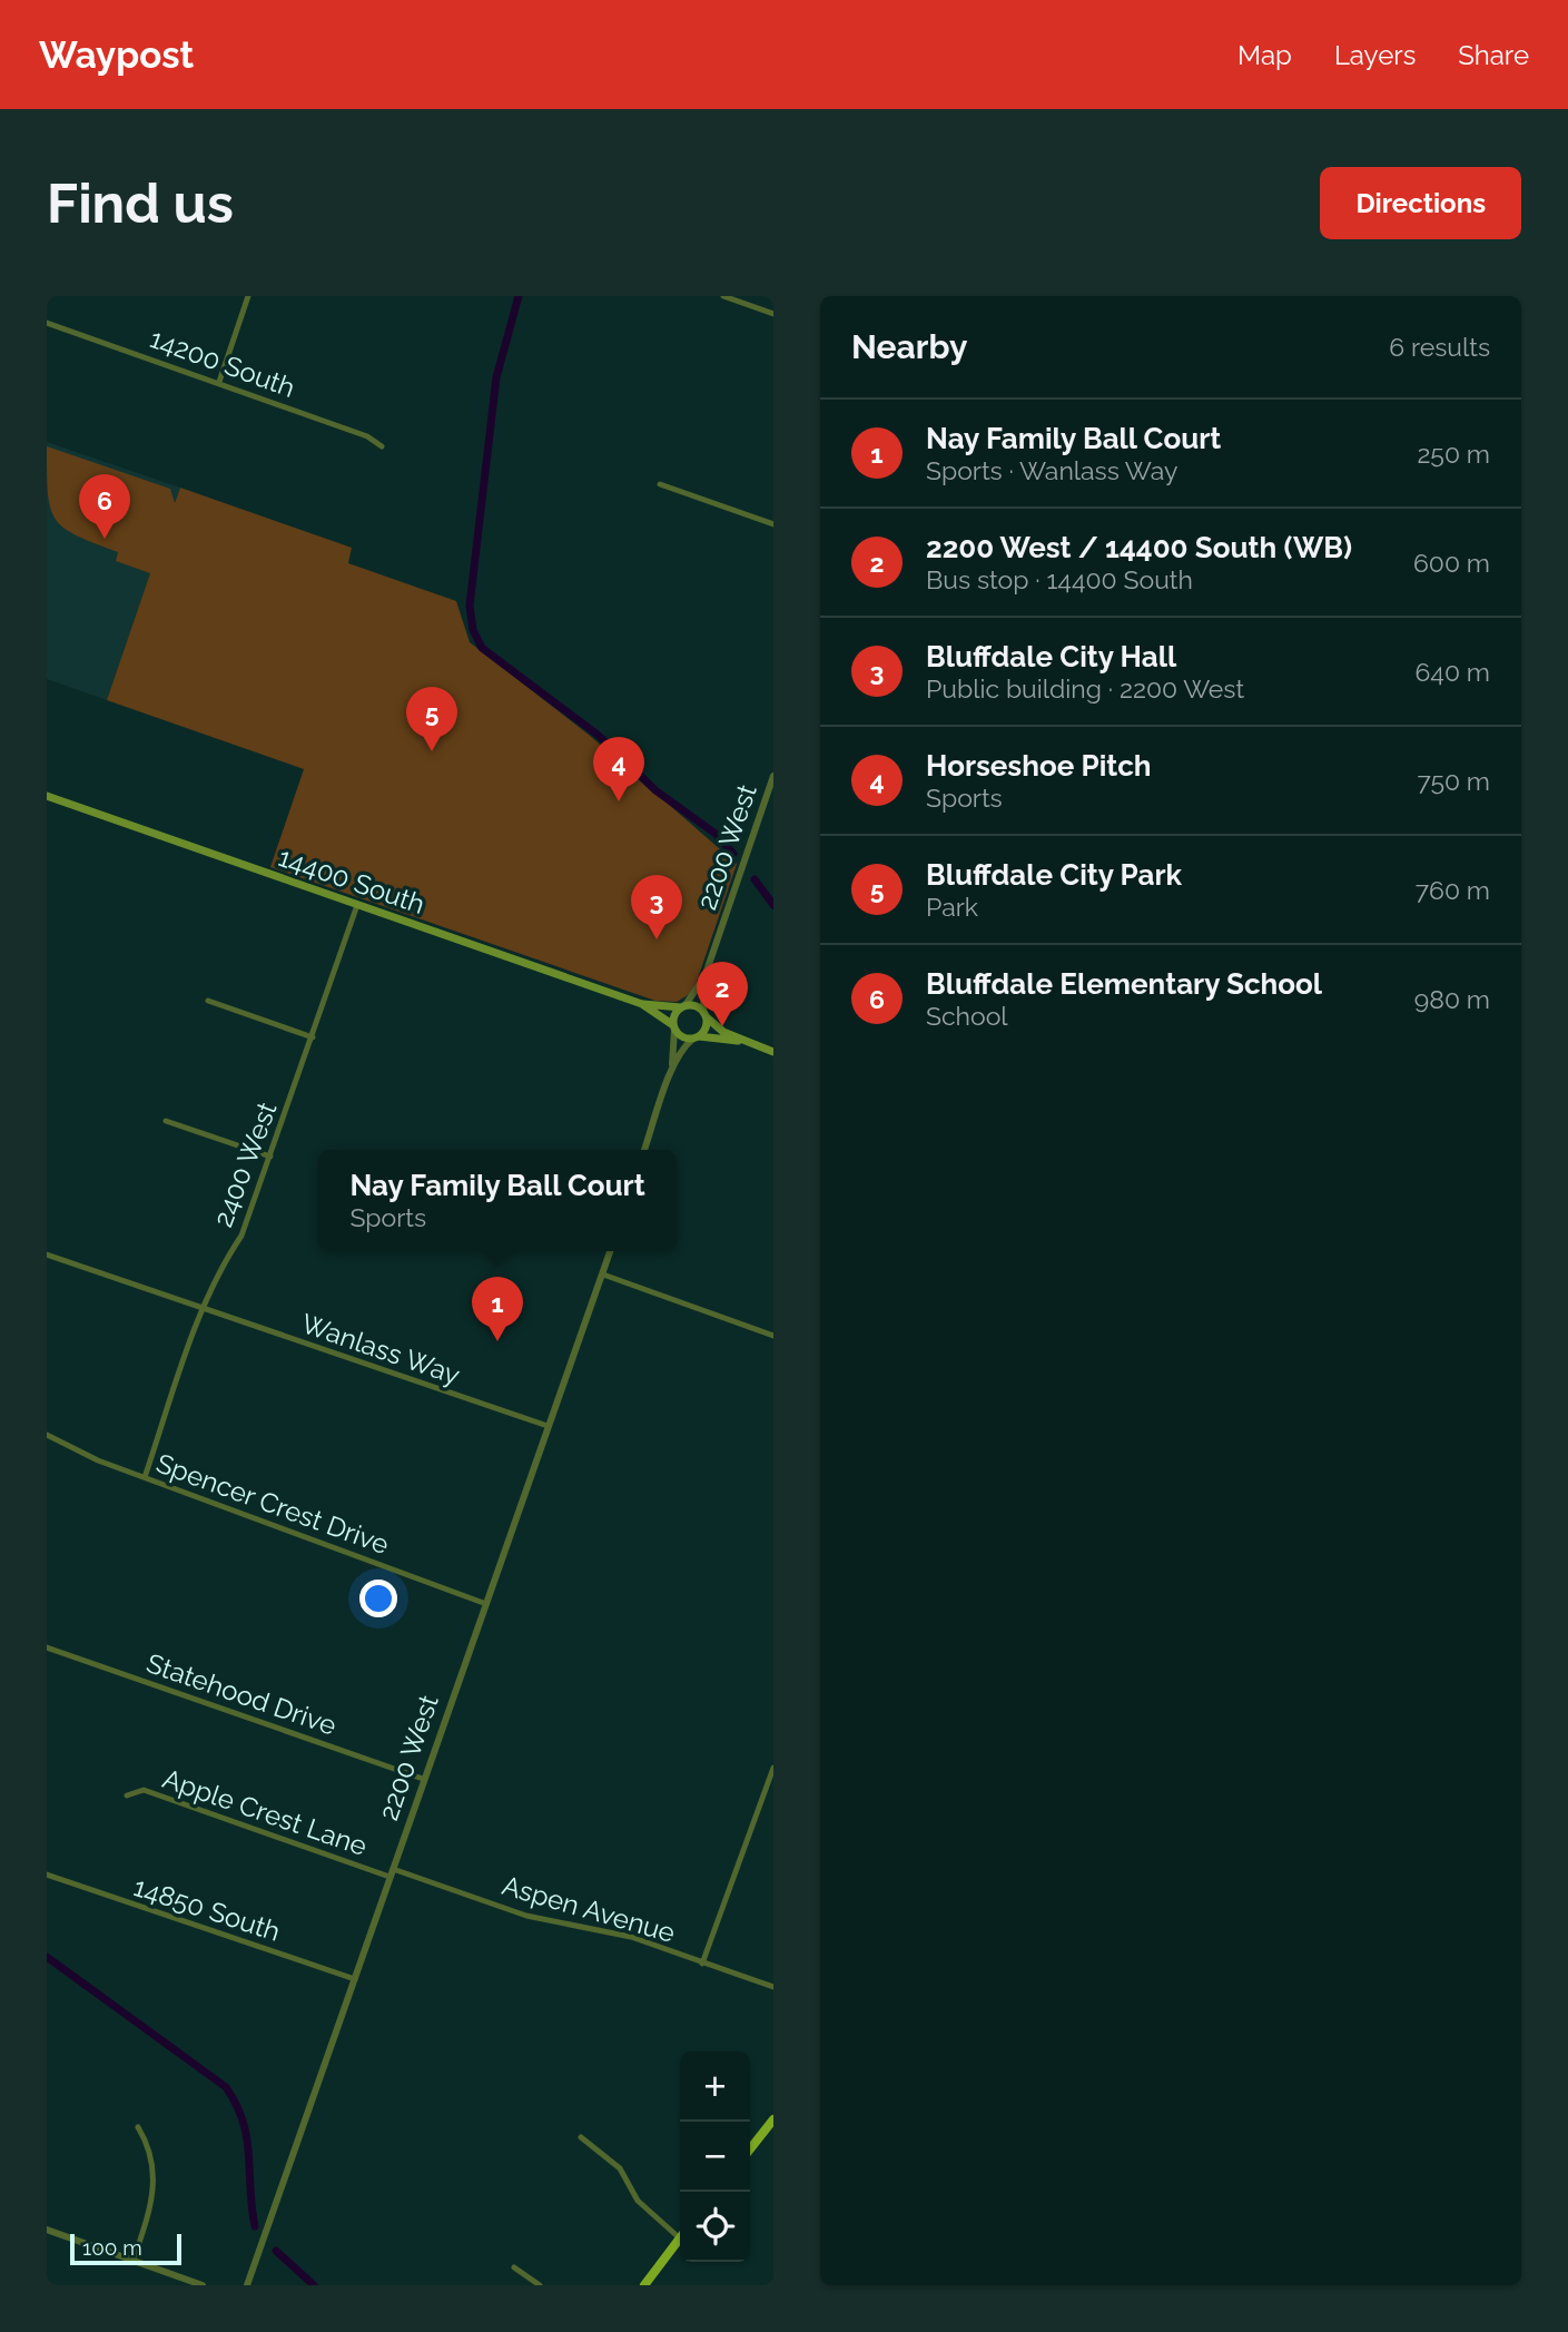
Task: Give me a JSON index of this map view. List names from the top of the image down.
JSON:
{
  "streets": {
    "main road": ["14400 South"],
    "street": [
      "14200 South",
      "2200 West",
      "2400 West",
      "Wanlass Way",
      "Spencer Crest Drive",
      "Statehood Drive",
      "Apple Crest Lane",
      "14850 South",
      "Aspen Avenue"
    ]
  },
  "crossings": [
    ["2200 West", "14400 South"],
    ["2200 West", "Wanlass Way"],
    ["2200 West", "Spencer Crest Drive"],
    ["2200 West", "Statehood Drive"],
    ["2200 West", "Apple Crest Lane"],
    ["2200 West", "14850 South"],
    ["2200 West", "Aspen Avenue"],
    ["14400 South", "2400 West"],
    ["2400 West", "Wanlass Way"],
    ["2400 West", "Spencer Crest Drive"],
    ["Apple Crest Lane", "Aspen Avenue"]
  ],
  "scale_bar": "100 m",
  "page": {
    "header": "Waypost",
    "nav": ["Map", "Layers", "Share"],
    "buttons": "Directions",
    "title": "Find us",
    "heading": ["Nearby", "6 results"],
    "list": [
      {
        "mark": "1",
        "name": "Nay Family Ball Court",
        "note": "Sports · Wanlass Way",
        "value": "250 m"
      },
      {
        "mark": "2",
        "name": "2200 West / 14400 South (WB)",
        "note": "Bus stop · 14400 South",
        "value": "600 m"
      },
      {
        "mark": "3",
        "name": "Bluffdale City Hall",
        "note": "Public building · 2200 West",
        "value": "640 m"
      },
      {
        "mark": "4",
        "name": "Horseshoe Pitch",
        "note": "Sports",
        "value": "750 m"
      },
      {
        "mark": "5",
        "name": "Bluffdale City Park",
        "note": "Park",
        "value": "760 m"
      },
      {
        "mark": "6",
        "name": "Bluffdale Elementary School",
        "note": "School",
        "value": "980 m"
      }
    ],
    "pins": [
      "6",
      "5",
      "4",
      "3",
      "2",
      "1"
    ],
    "popup": ["Nay Family Ball Court", "Sports"],
    "map_buttons": ["+", "−"],
    "scale": "100 m"
  }
}
